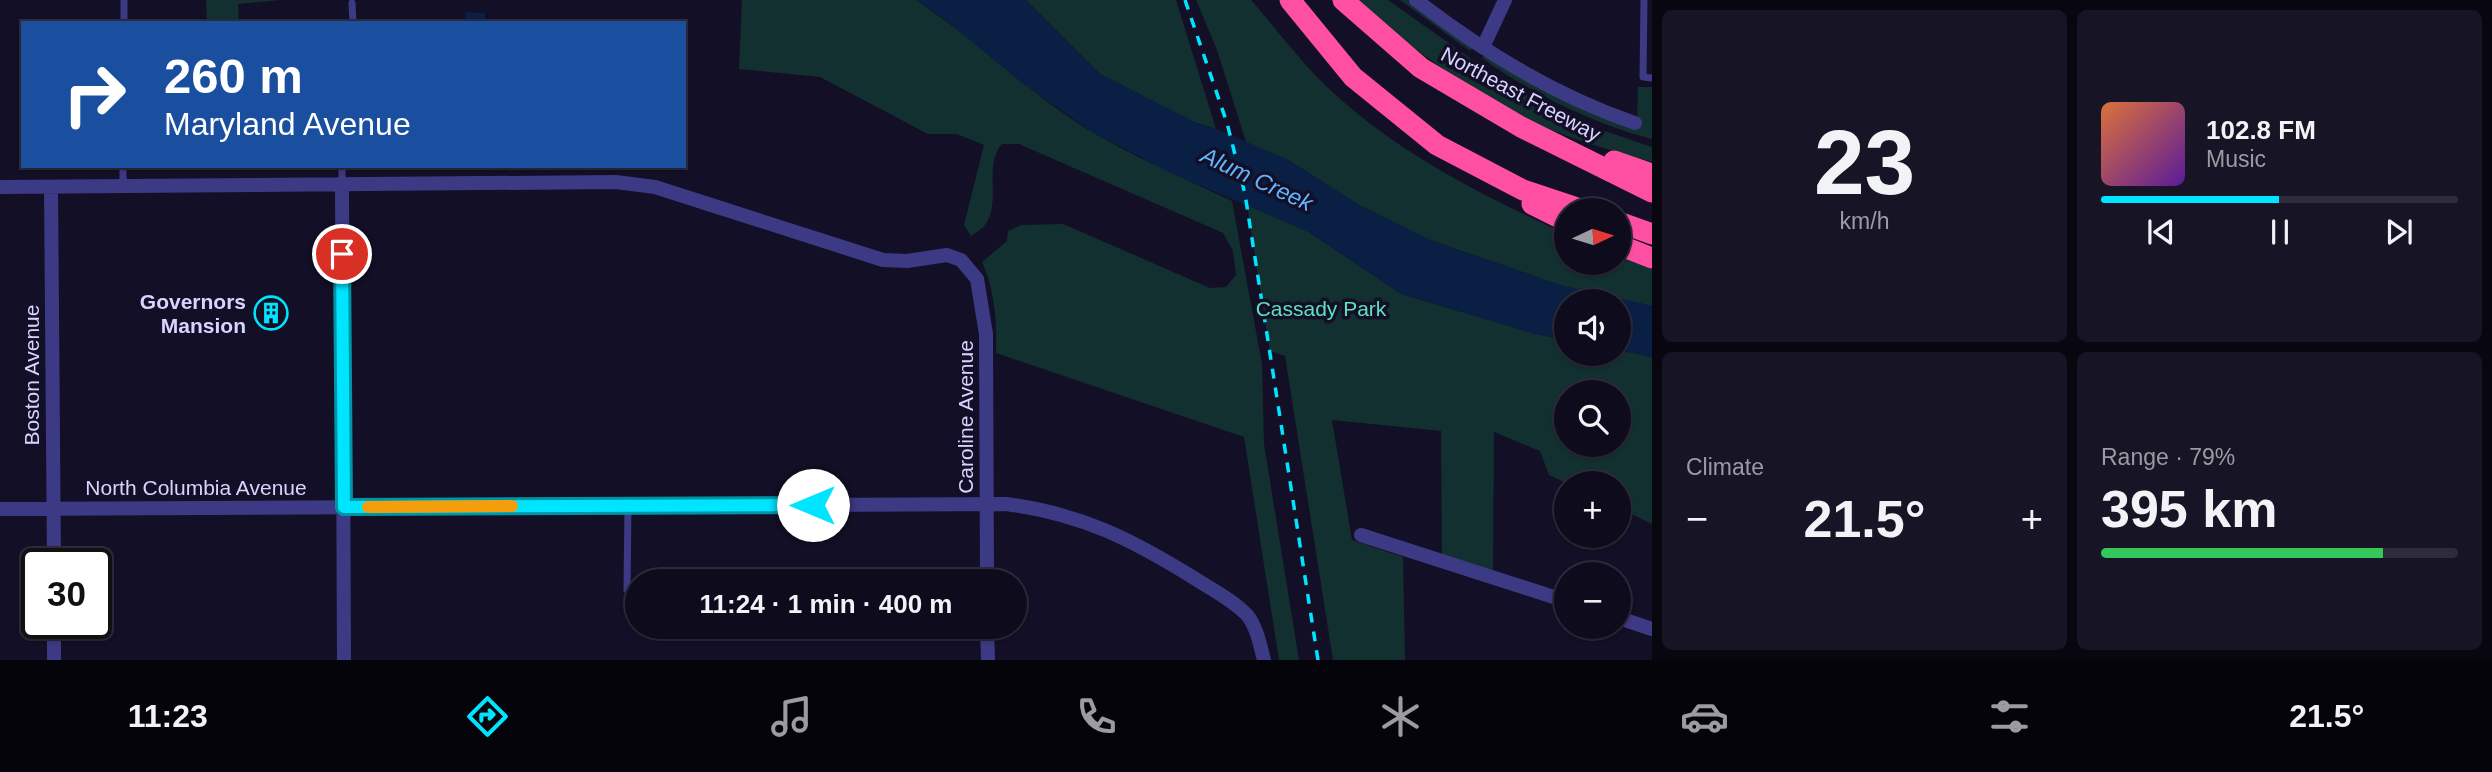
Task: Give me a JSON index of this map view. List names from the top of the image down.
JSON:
{
  "streets": {
    "highway": ["Northeast Freeway"],
    "street": ["Boston Avenue", "Caroline Avenue", "North Columbia Avenue"]
  },
  "crossings": [
    ["Boston Avenue", "North Columbia Avenue"],
    ["Caroline Avenue", "North Columbia Avenue"]
  ],
  "water": ["Alum Creek"],
  "parks": ["Cassady Park"],
  "places": {
    "building": ["Governors Mansion"]
  },
  "north": "right",
  "page": {
    "tile": [
      ["23", "km/h"],
      "Climate",
      ["Range · 79%", "395 km"]
    ],
    "turn": ["260 m", "Maryland Avenue"],
    "song": ["102.8 FM", "Music"],
    "map_buttons": ["+", "−"],
    "heat": ["−", "21.5°", "+"],
    "limit": "30",
    "trip": "11:24 · 1 min · 400 m",
    "tabs": ["11:23", "21.5°"]
  }
}
